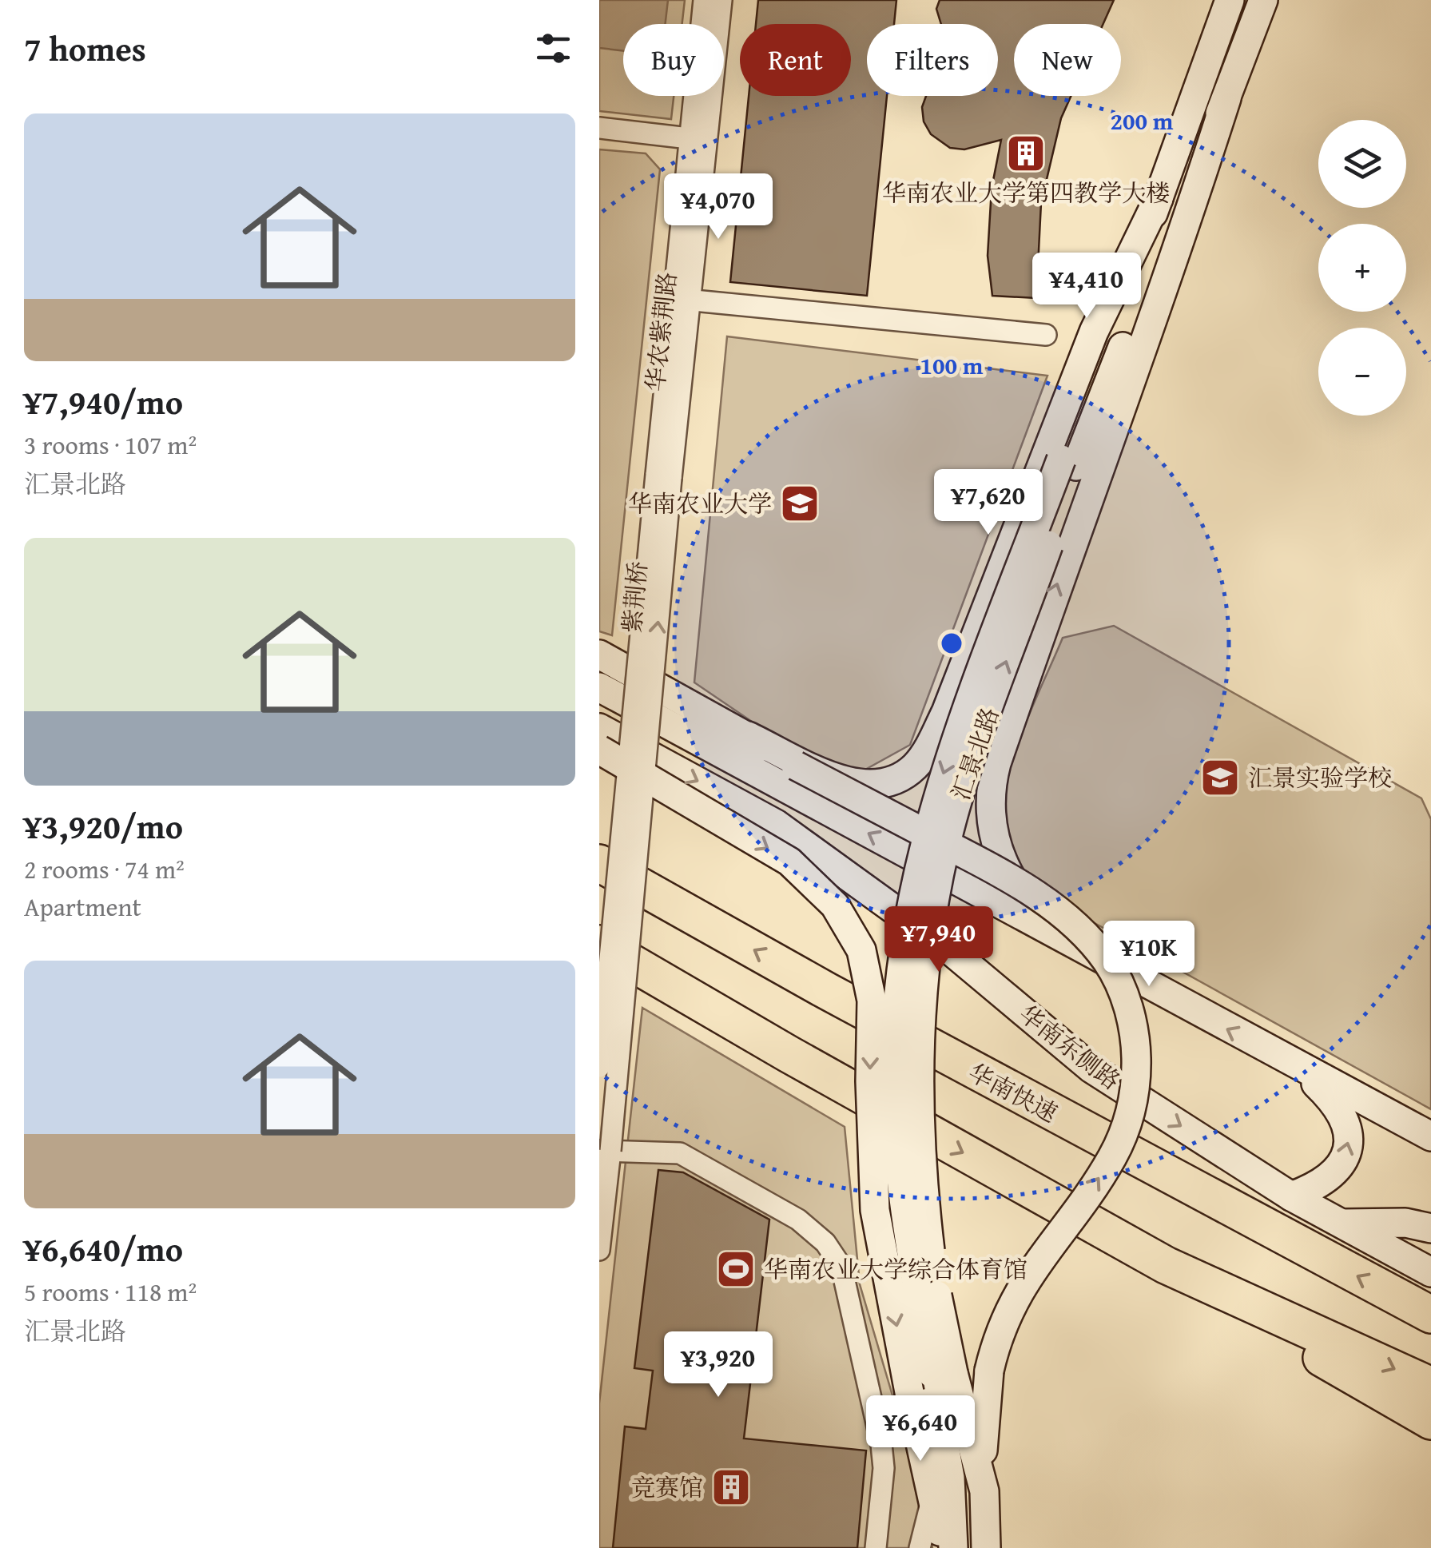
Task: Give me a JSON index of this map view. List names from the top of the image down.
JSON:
{
  "streets": {
    "highway": ["华南快速"],
    "street": [
      "华农紫荆路",
      "紫荆桥",
      "汇景北路",
      "华南东侧路"
    ]
  },
  "crossings": [
    ["华农紫荆路", "紫荆桥"]
  ],
  "places": {
    "building": ["华南农业大学第四教学大楼", "竞赛馆"],
    "school or university": ["华南农业大学", "汇景实验学校"],
    "sports": ["华南农业大学综合体育馆"]
  },
  "page": {
    "heading": "7 homes",
    "chip": [
      "Buy",
      "Rent",
      "Filters",
      "New"
    ],
    "list": [
      {
        "name": "¥7,940/mo",
        "note": "3 rooms · 107 m² · 汇景北路"
      },
      {
        "name": "¥3,920/mo",
        "note": "2 rooms · 74 m² · Apartment"
      },
      {
        "name": "¥6,640/mo",
        "note": "5 rooms · 118 m² · 汇景北路"
      }
    ],
    "map_buttons": ["+", "−"],
    "price": [
      "¥4,070",
      "¥4,410",
      "¥7,620",
      "¥7,940",
      "¥10K",
      "¥3,920",
      "¥6,640"
    ]
  },
  "rings": ["200 m", "100 m"]
}
